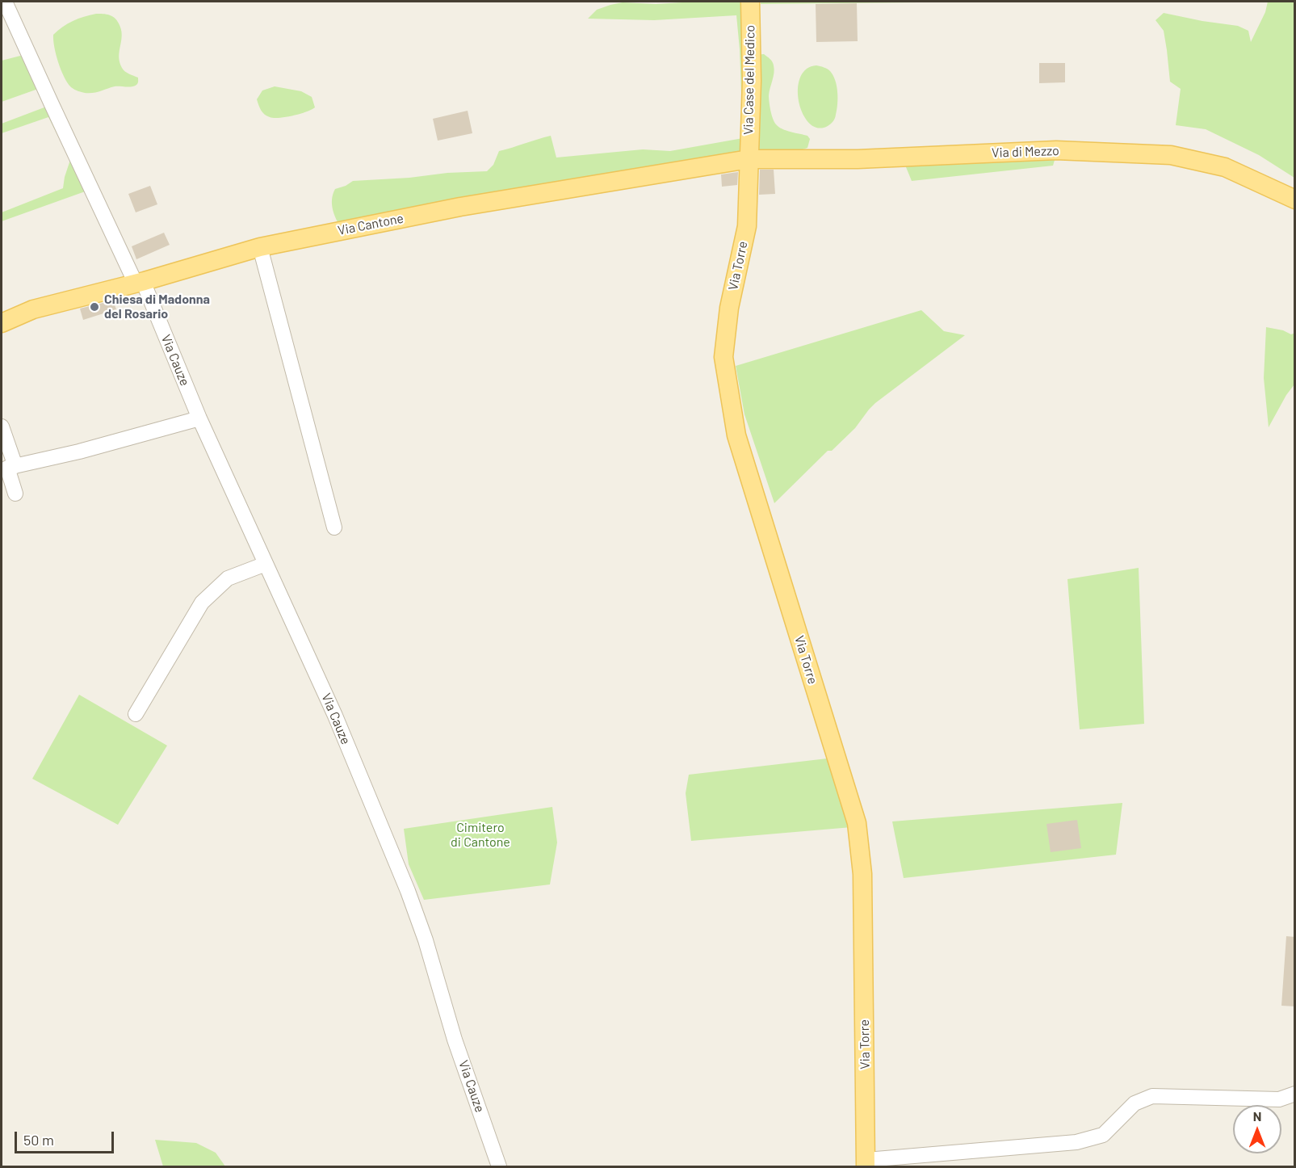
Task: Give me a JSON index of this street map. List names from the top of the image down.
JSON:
{
  "streets": {
    "main road": [
      "Via Case del Medico",
      "Via di Mezzo",
      "Via Cantone",
      "Via Torre"
    ],
    "street": ["Via Cauze"]
  },
  "crossings": [
    ["Via Case del Medico", "Via di Mezzo"],
    ["Via Case del Medico", "Via Cantone"],
    ["Via Case del Medico", "Via Torre"],
    ["Via di Mezzo", "Via Cantone"],
    ["Via di Mezzo", "Via Torre"],
    ["Via Cantone", "Via Torre"],
    ["Via Cantone", "Via Cauze"]
  ],
  "parks": ["Cimitero di Cantone"],
  "places": ["Chiesa di Madonna del Rosario"],
  "scale_bar": "50 m",
  "north": "top"
}
